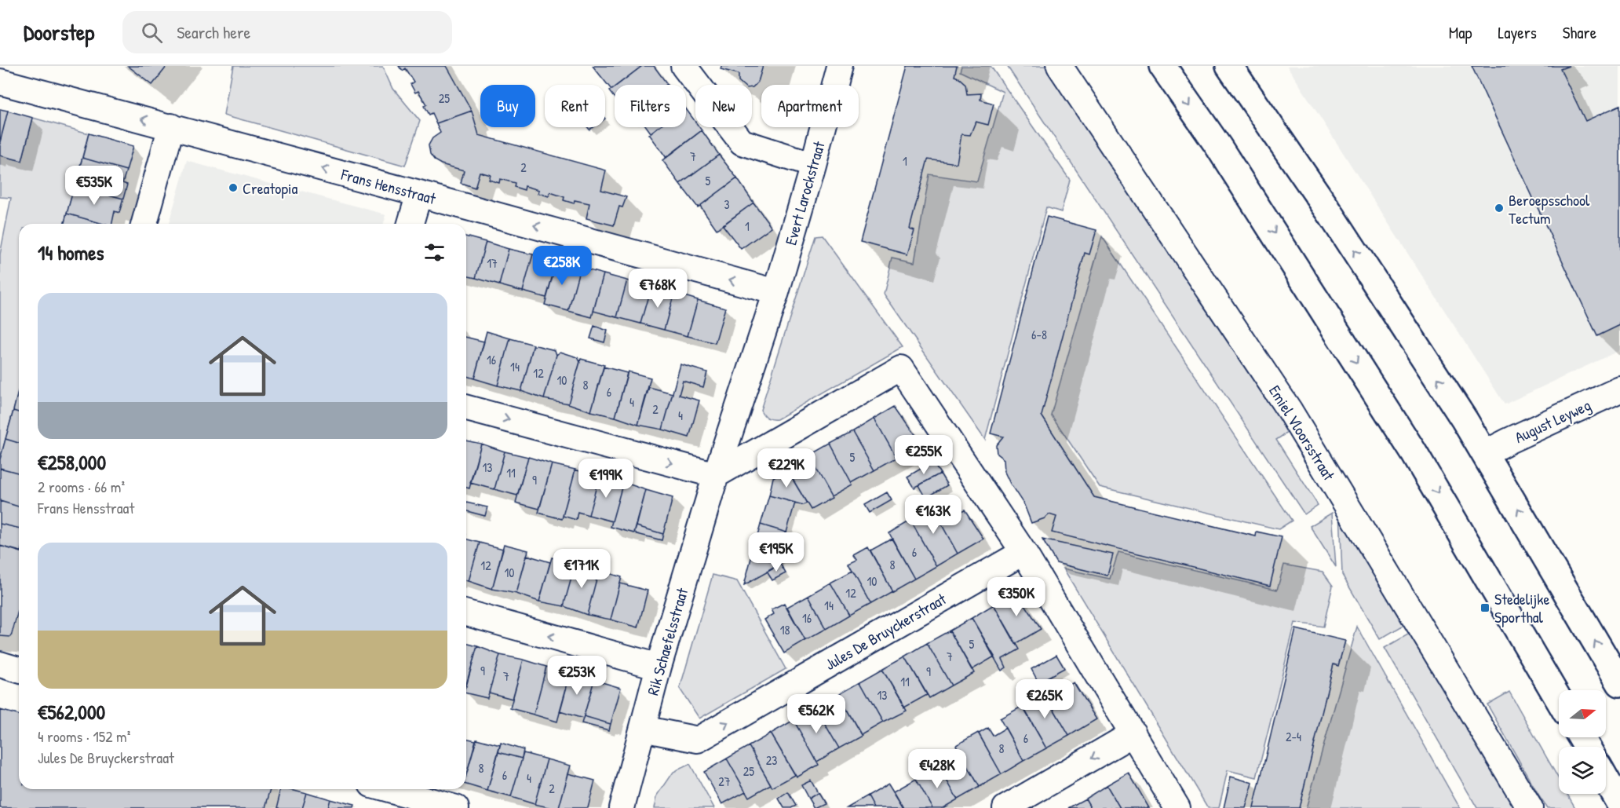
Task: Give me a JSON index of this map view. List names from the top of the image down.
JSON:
{
  "streets": {
    "street": [
      "Frans Hensstraat",
      "Evert Larockstraat",
      "August Leyweg",
      "Emiel Vloorsstraat",
      "Jules De Bruyckerstraat",
      "Rik Schaefelsstraat"
    ]
  },
  "crossings": [
    ["Frans Hensstraat", "Evert Larockstraat"],
    ["Frans Hensstraat", "Rik Schaefelsstraat"],
    ["Evert Larockstraat", "Rik Schaefelsstraat"],
    ["Jules De Bruyckerstraat", "Rik Schaefelsstraat"]
  ],
  "places": {
    "other": ["Creatopia", "Beroepsschool Tectum"],
    "transit": ["Stedelijke Sporthal"]
  },
  "house_numbers": [
    "25",
    "7",
    "1",
    "2",
    "5",
    "3",
    "1",
    "17",
    "6-8",
    "16",
    "14",
    "12",
    "10",
    "8",
    "6",
    "4",
    "2",
    "4",
    "5",
    "13",
    "11",
    "9",
    "6",
    "8",
    "12",
    "10",
    "10",
    "12",
    "14",
    "16",
    "18",
    "5",
    "7",
    "9",
    "9",
    "7",
    "11",
    "13",
    "2-4",
    "6",
    "8",
    "23",
    "8",
    "25",
    "6",
    "4",
    "27",
    "2"
  ],
  "north": "right",
  "page": {
    "header": "Doorstep",
    "search": "Search here",
    "nav": ["Map", "Layers", "Share"],
    "chip": [
      "Buy",
      "Rent",
      "Filters",
      "New",
      "Apartment"
    ],
    "price": [
      "€535K",
      "€258K",
      "€768K",
      "€255K",
      "€229K",
      "€199K",
      "€163K",
      "€195K",
      "€171K",
      "€350K",
      "€253K",
      "€265K",
      "€562K",
      "€428K"
    ],
    "heading": "14 homes",
    "list": [
      {
        "name": "€258,000",
        "note": "2 rooms · 66 m² · Frans Hensstraat"
      },
      {
        "name": "€562,000",
        "note": "4 rooms · 152 m² · Jules De Bruyckerstraat"
      }
    ]
  }
}
